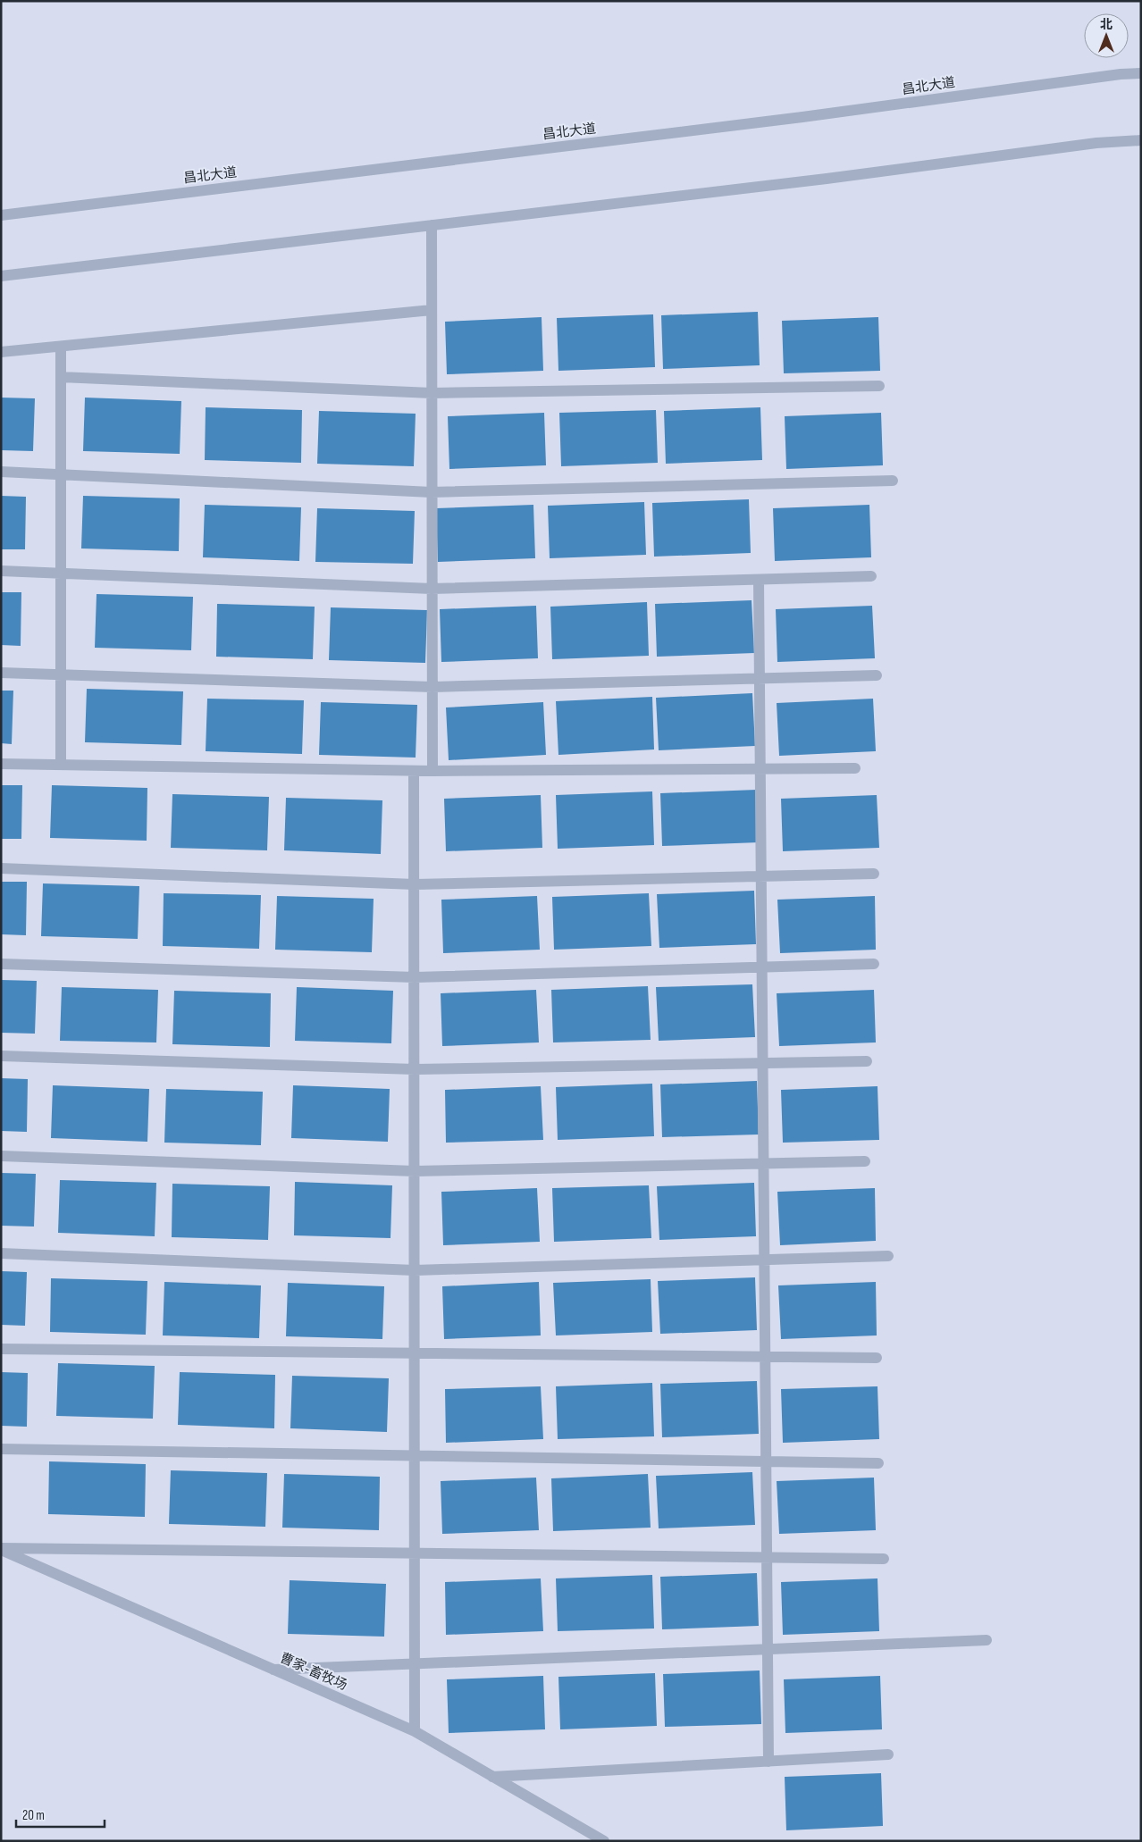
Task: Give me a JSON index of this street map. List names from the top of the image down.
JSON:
{
  "streets": {
    "street": ["昌北大道", "曹家-畜牧场"]
  },
  "scale_bar": "20 m",
  "north": "top"
}
